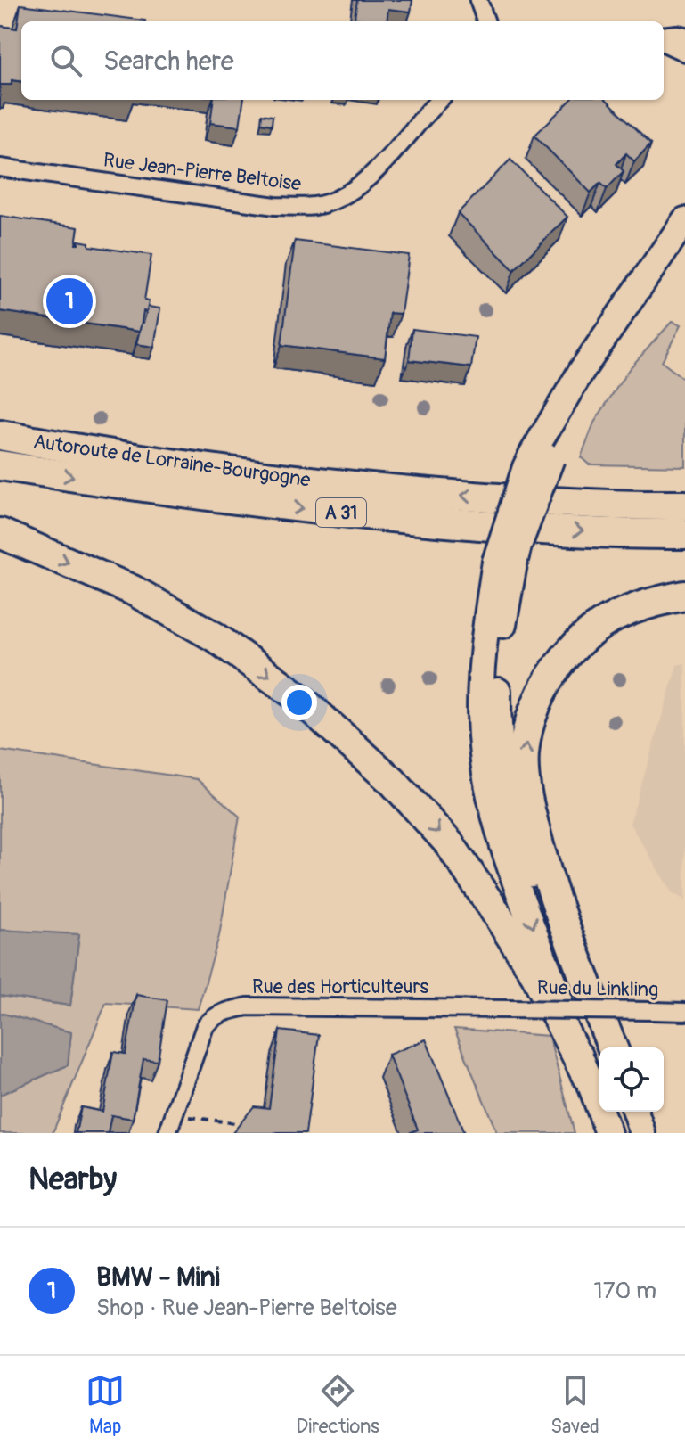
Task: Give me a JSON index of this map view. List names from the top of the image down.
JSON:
{
  "streets": {
    "highway": ["Autoroute de Lorraine-Bourgogne", "A 31"],
    "street": ["Rue Jean-Pierre Beltoise", "Rue des Horticulteurs", "Rue du Linkling"]
  },
  "crossings": [
    ["Rue des Horticulteurs", "Rue du Linkling"]
  ],
  "page": {
    "search": "Search here",
    "pins": "1",
    "heading": "Nearby",
    "list": [
      {
        "mark": "1",
        "name": "BMW - Mini",
        "note": "Shop · Rue Jean-Pierre Beltoise",
        "value": "170 m"
      }
    ],
    "nav": ["Map", "Directions", "Saved"]
  }
}
